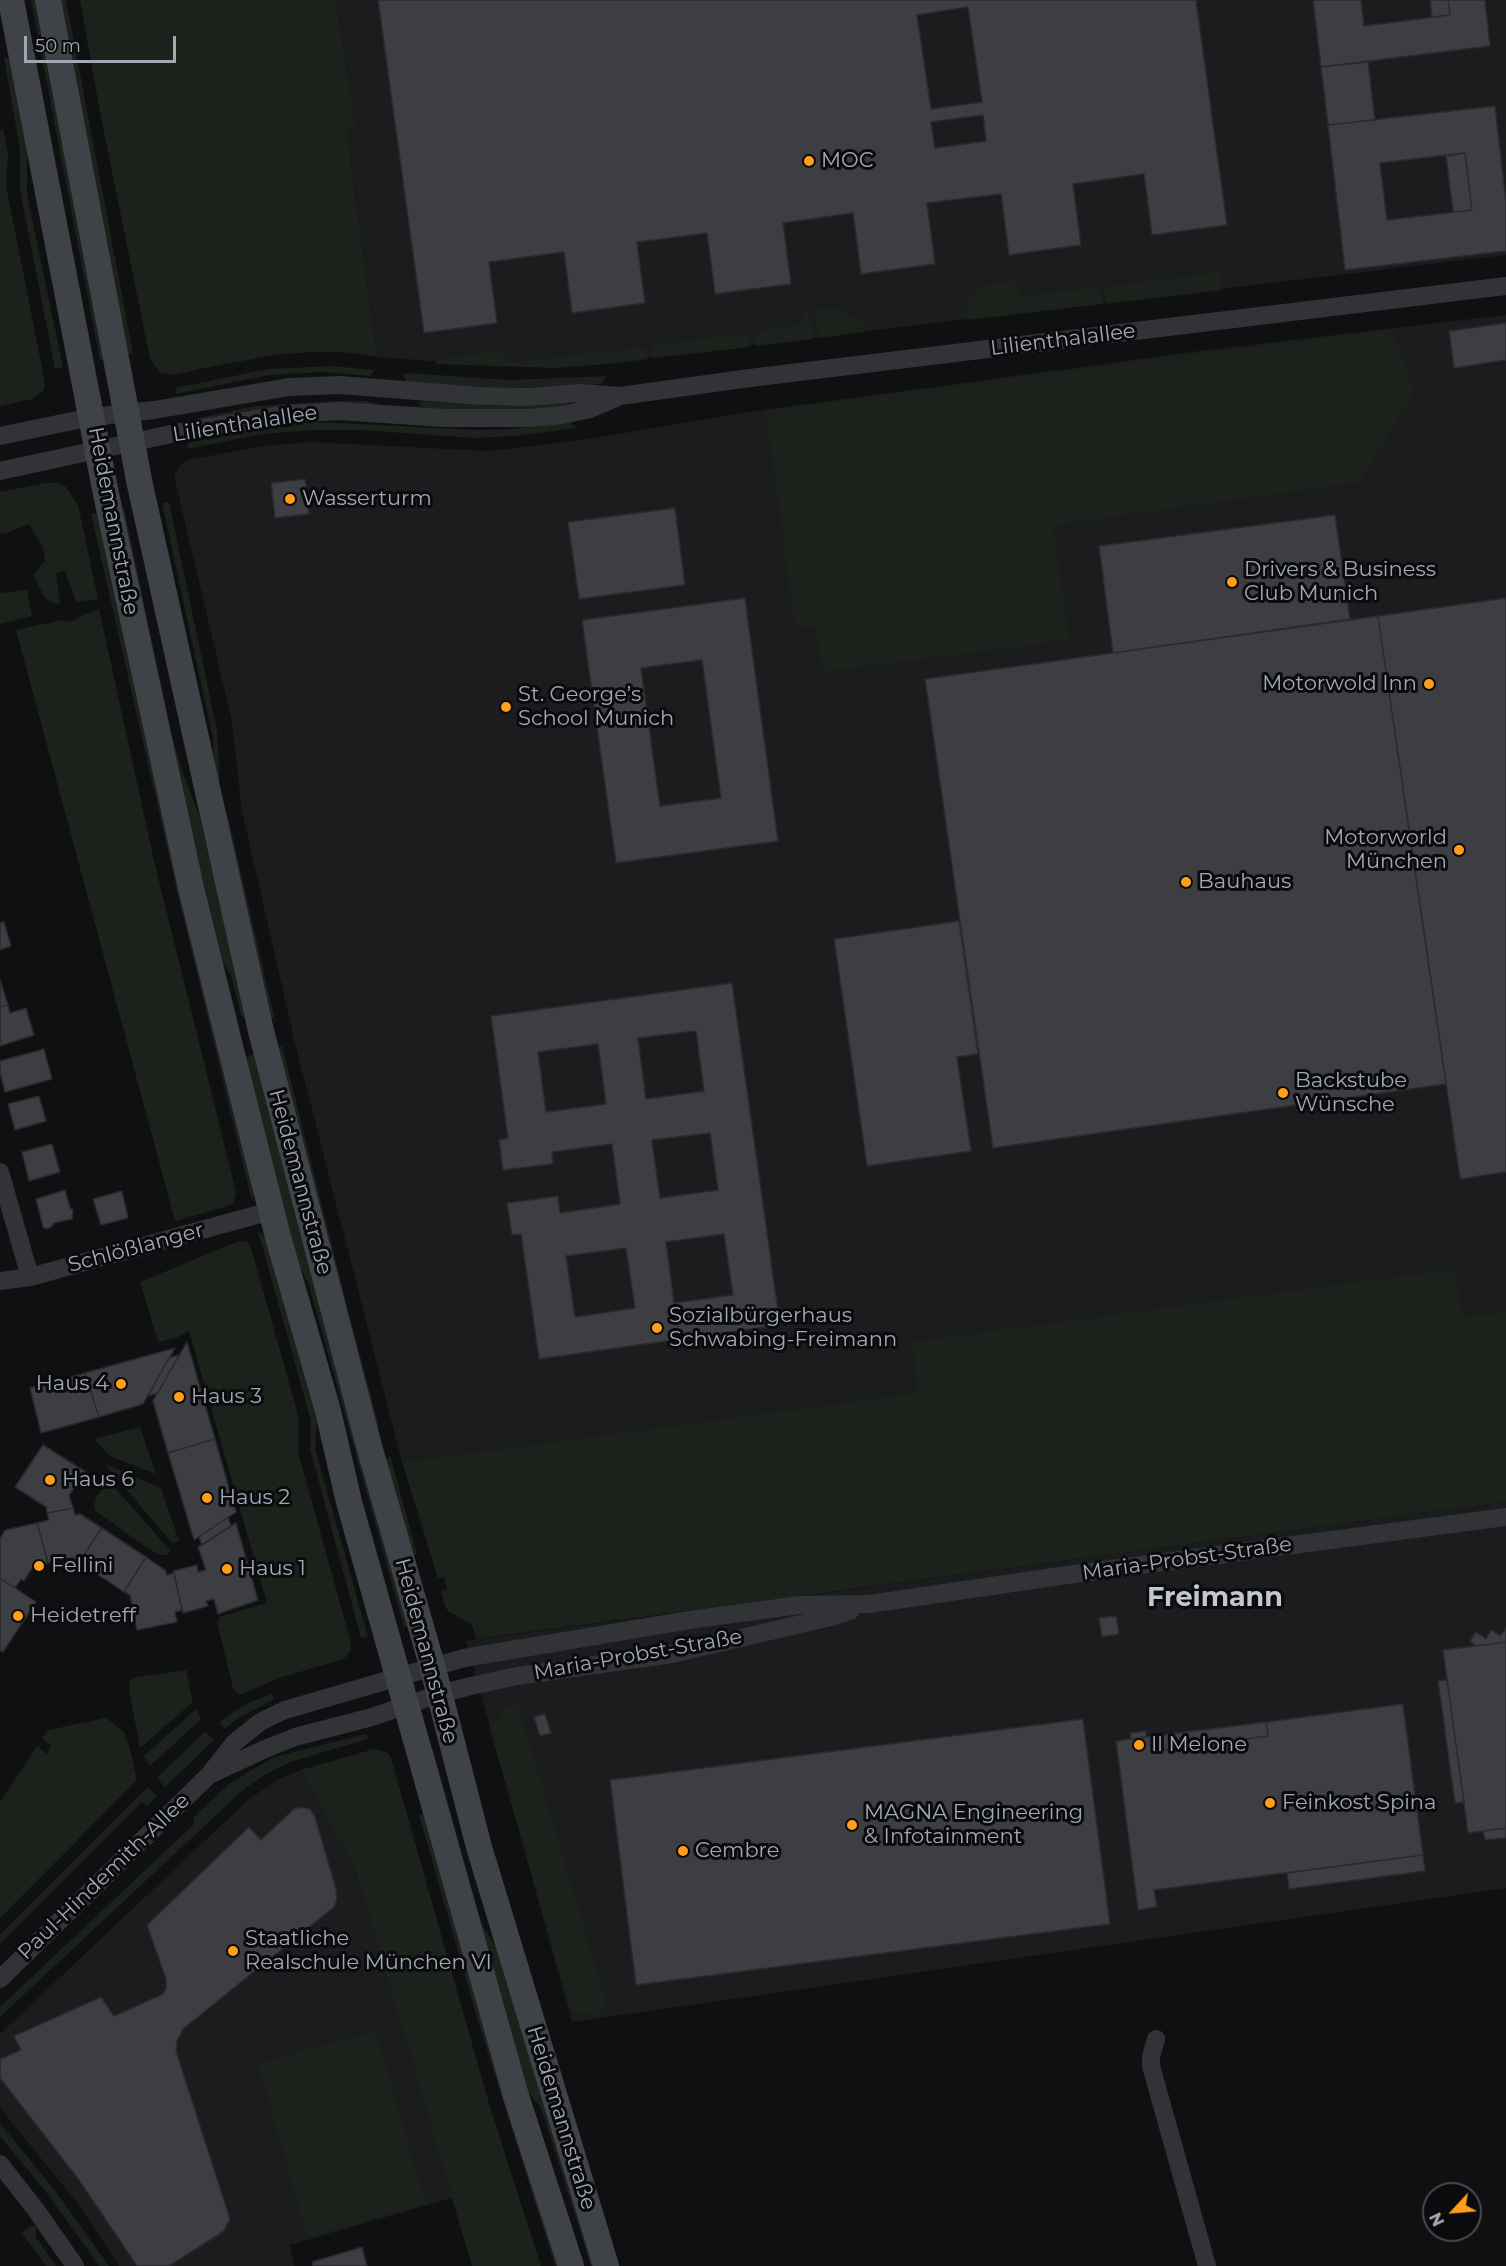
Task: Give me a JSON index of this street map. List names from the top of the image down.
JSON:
{
  "streets": {
    "main road": ["Heidemannstraße"],
    "street": [
      "Lilienthalallee",
      "Schlößlanger",
      "Maria-Probst-Straße",
      "Paul-Hindemith-Allee"
    ]
  },
  "crossings": [
    ["Lilienthalallee", "Heidemannstraße"],
    ["Heidemannstraße", "Schlößlanger"],
    ["Heidemannstraße", "Maria-Probst-Straße"],
    ["Heidemannstraße", "Paul-Hindemith-Allee"],
    ["Maria-Probst-Straße", "Paul-Hindemith-Allee"]
  ],
  "districts": ["Freimann"],
  "places": [
    "MOC",
    "Wasserturm",
    "Drivers & Business Club Munich",
    "Motorwold Inn",
    "St. George’s School Munich",
    "Motorworld München",
    "Bauhaus",
    "Backstube Wünsche",
    "Sozialbürgerhaus Schwabing-Freimann",
    "Haus 4",
    "Haus 3",
    "Haus 6",
    "Haus 2",
    "Fellini",
    "Haus 1",
    "Heidetreff",
    "Il Melone",
    "Feinkost Spina",
    "MAGNA Engineering & Infotainment",
    "Cembre",
    "Staatliche Realschule München VI"
  ],
  "scale_bar": "50 m",
  "north": "bottom left"
}
